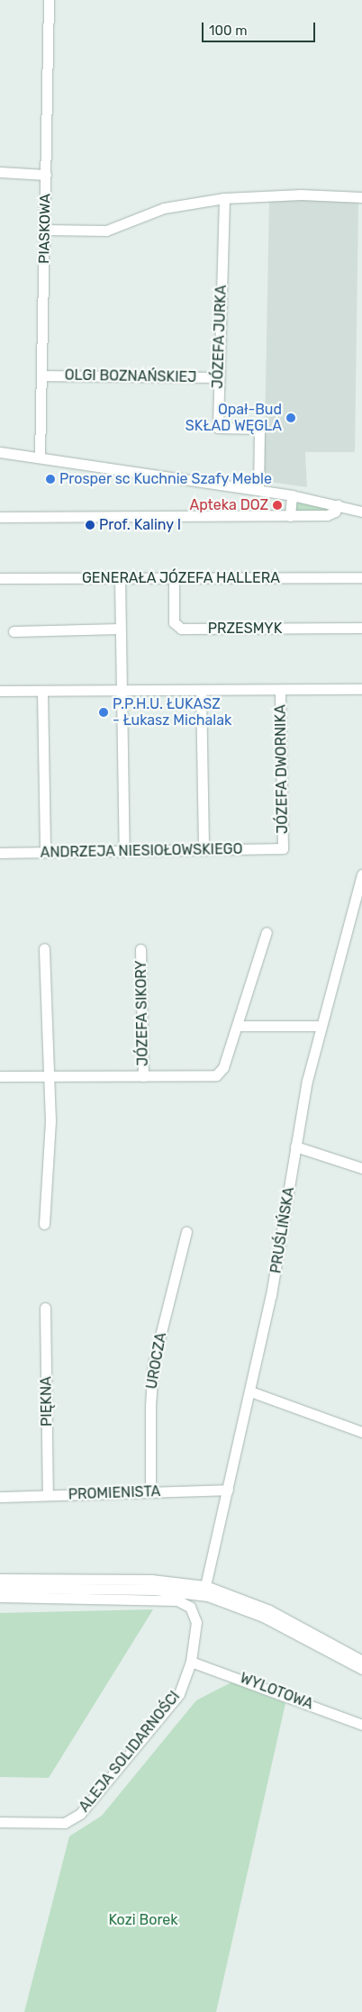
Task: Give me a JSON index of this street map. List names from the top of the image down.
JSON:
{
  "streets": {
    "street": [
      "PIASKOWA",
      "JÓZEFA JURKA",
      "OLGI BOZNAŃSKIEJ",
      "GENERAŁA JÓZEFA HALLERA",
      "PRZESMYK",
      "JÓZEFA DWORNIKA",
      "ANDRZEJA NIESIOŁOWSKIEGO",
      "JÓZEFA SIKORY",
      "PRUŚLIŃSKA",
      "UROCZA",
      "PIĘKNA",
      "PROMIENISTA",
      "WYLOTOWA",
      "ALEJA SOLIDARNOŚCI"
    ]
  },
  "crossings": [
    ["PIASKOWA", "OLGI BOZNAŃSKIEJ"],
    ["JÓZEFA JURKA", "OLGI BOZNAŃSKIEJ"],
    ["GENERAŁA JÓZEFA HALLERA", "PRZESMYK"],
    ["JÓZEFA DWORNIKA", "ANDRZEJA NIESIOŁOWSKIEGO"],
    ["PRUŚLIŃSKA", "PROMIENISTA"],
    ["UROCZA", "PROMIENISTA"],
    ["PIĘKNA", "PROMIENISTA"],
    ["WYLOTOWA", "ALEJA SOLIDARNOŚCI"]
  ],
  "parks": ["Kozi Borek"],
  "places": [
    "Opał-Bud SKŁAD WĘGLA",
    "Prosper sc Kuchnie Szafy Meble",
    "Apteka DOZ",
    "Prof. Kaliny I",
    "P.P.H.U. ŁUKASZ - Łukasz Michalak"
  ],
  "scale_bar": "100 m"
}
